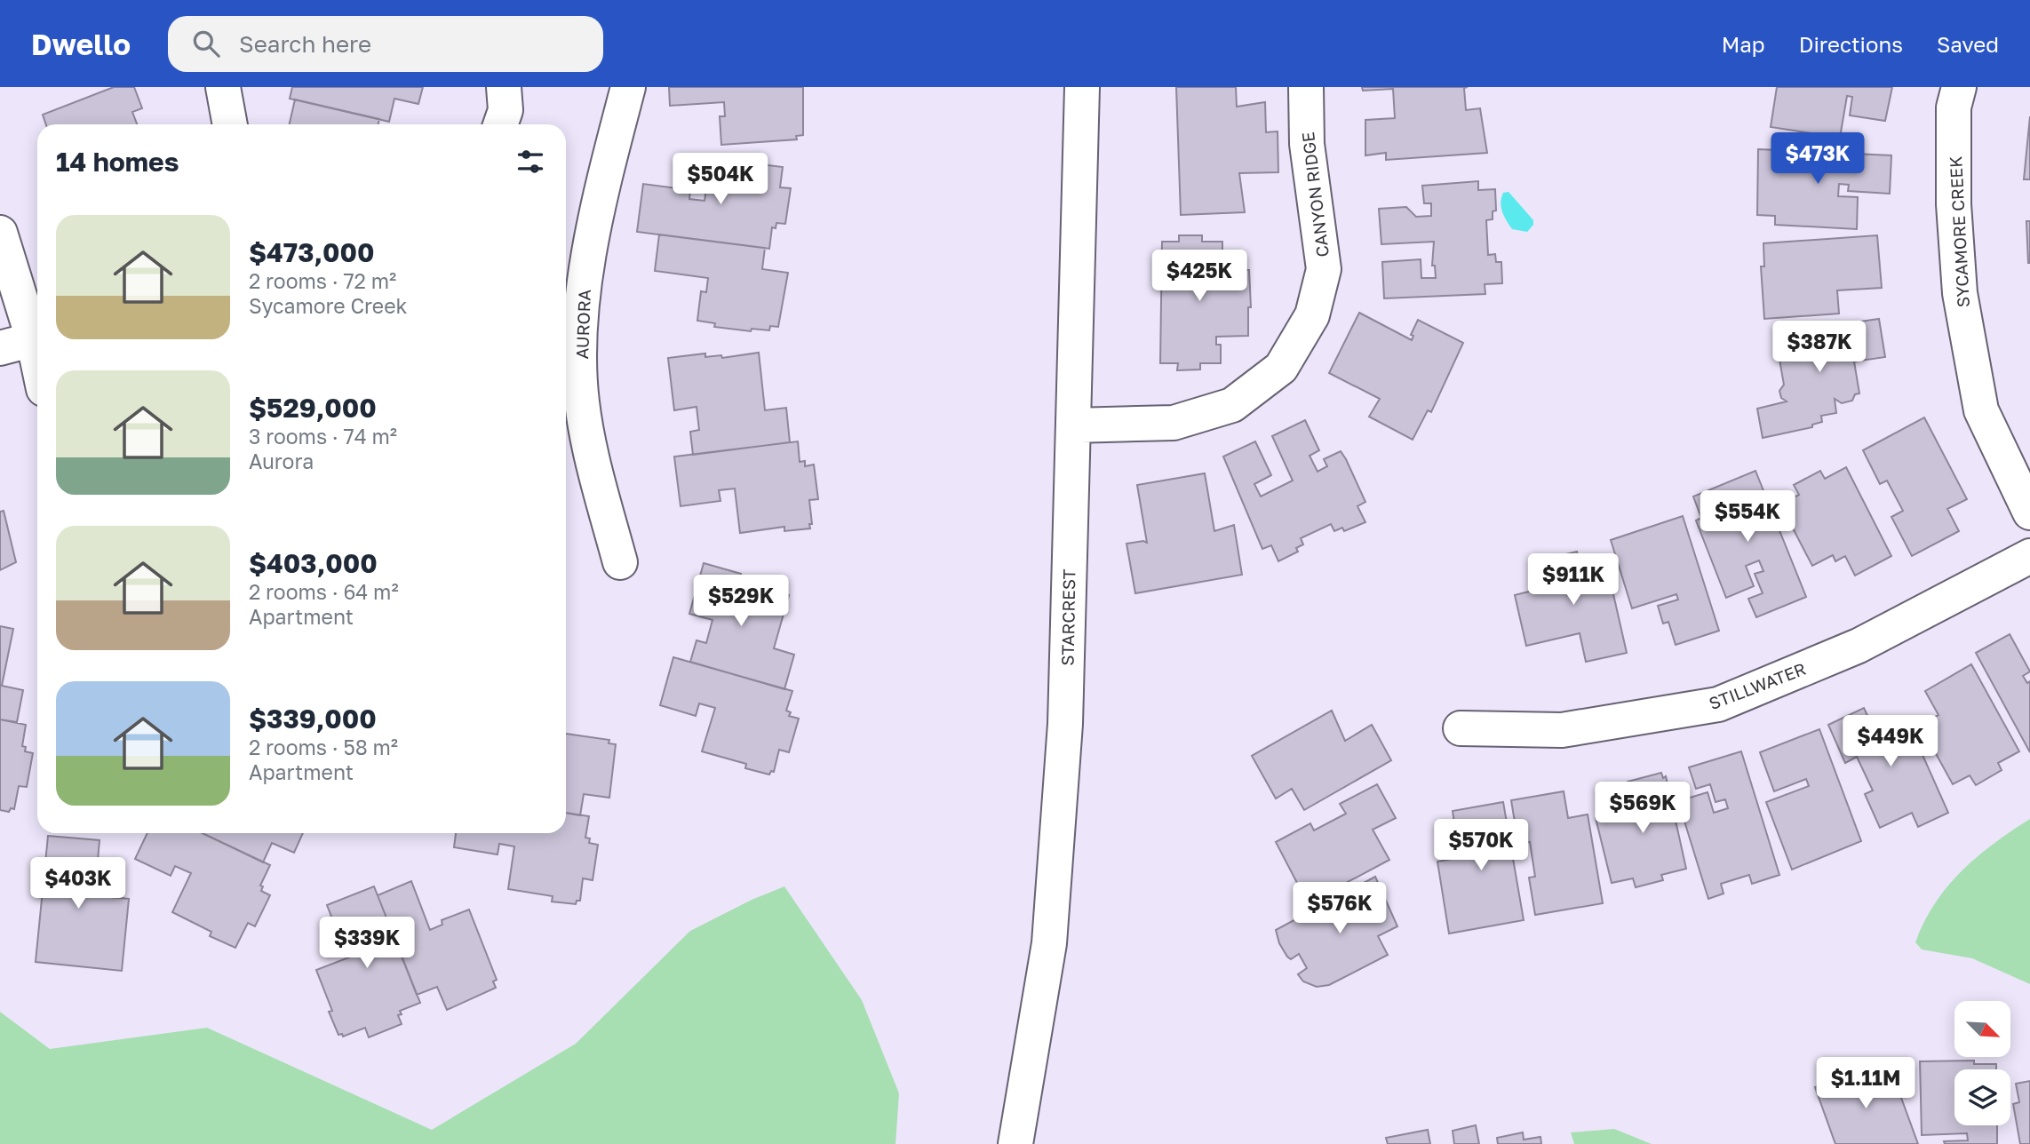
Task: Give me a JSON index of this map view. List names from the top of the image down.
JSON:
{
  "streets": {
    "street": [
      "CANYON RIDGE",
      "SYCAMORE CREEK",
      "AURORA",
      "STARCREST",
      "STILLWATER"
    ]
  },
  "crossings": [
    ["CANYON RIDGE", "STARCREST"]
  ],
  "north": "bottom right",
  "page": {
    "header": "Dwello",
    "search": "Search here",
    "nav": ["Map", "Directions", "Saved"],
    "heading": "14 homes",
    "price": [
      "$473K",
      "$504K",
      "$425K",
      "$387K",
      "$554K",
      "$911K",
      "$529K",
      "$449K",
      "$569K",
      "$570K",
      "$403K",
      "$576K",
      "$339K",
      "$1.11M"
    ],
    "list": [
      {
        "name": "$473,000",
        "note": "2 rooms · 72 m² · Sycamore Creek"
      },
      {
        "name": "$529,000",
        "note": "3 rooms · 74 m² · Aurora"
      },
      {
        "name": "$403,000",
        "note": "2 rooms · 64 m² · Apartment"
      },
      {
        "name": "$339,000",
        "note": "2 rooms · 58 m² · Apartment"
      }
    ]
  }
}
